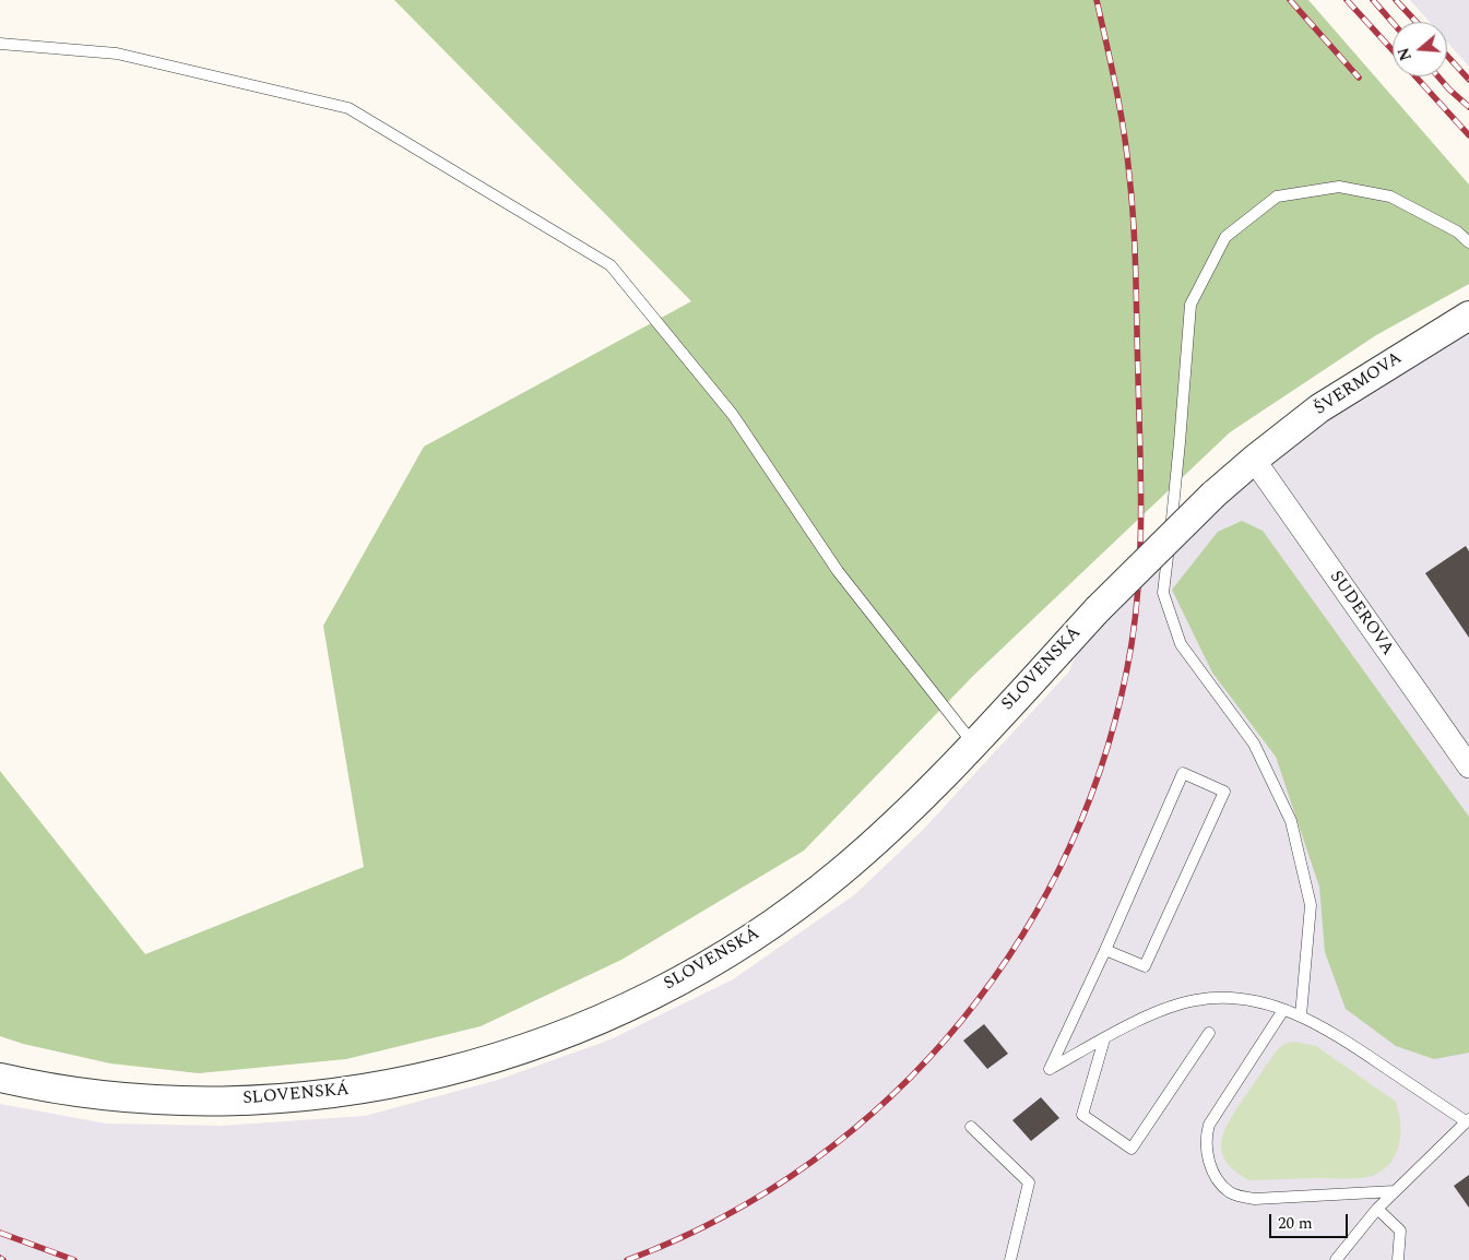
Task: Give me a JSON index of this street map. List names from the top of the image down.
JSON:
{
  "streets": {
    "street": ["ŠVERMOVA", "SUDEROVA", "SLOVENSKÁ"]
  },
  "crossings": [
    ["ŠVERMOVA", "SUDEROVA"],
    ["ŠVERMOVA", "SLOVENSKÁ"],
    ["SUDEROVA", "SLOVENSKÁ"]
  ],
  "scale_bar": "20 m",
  "north": "left"
}
